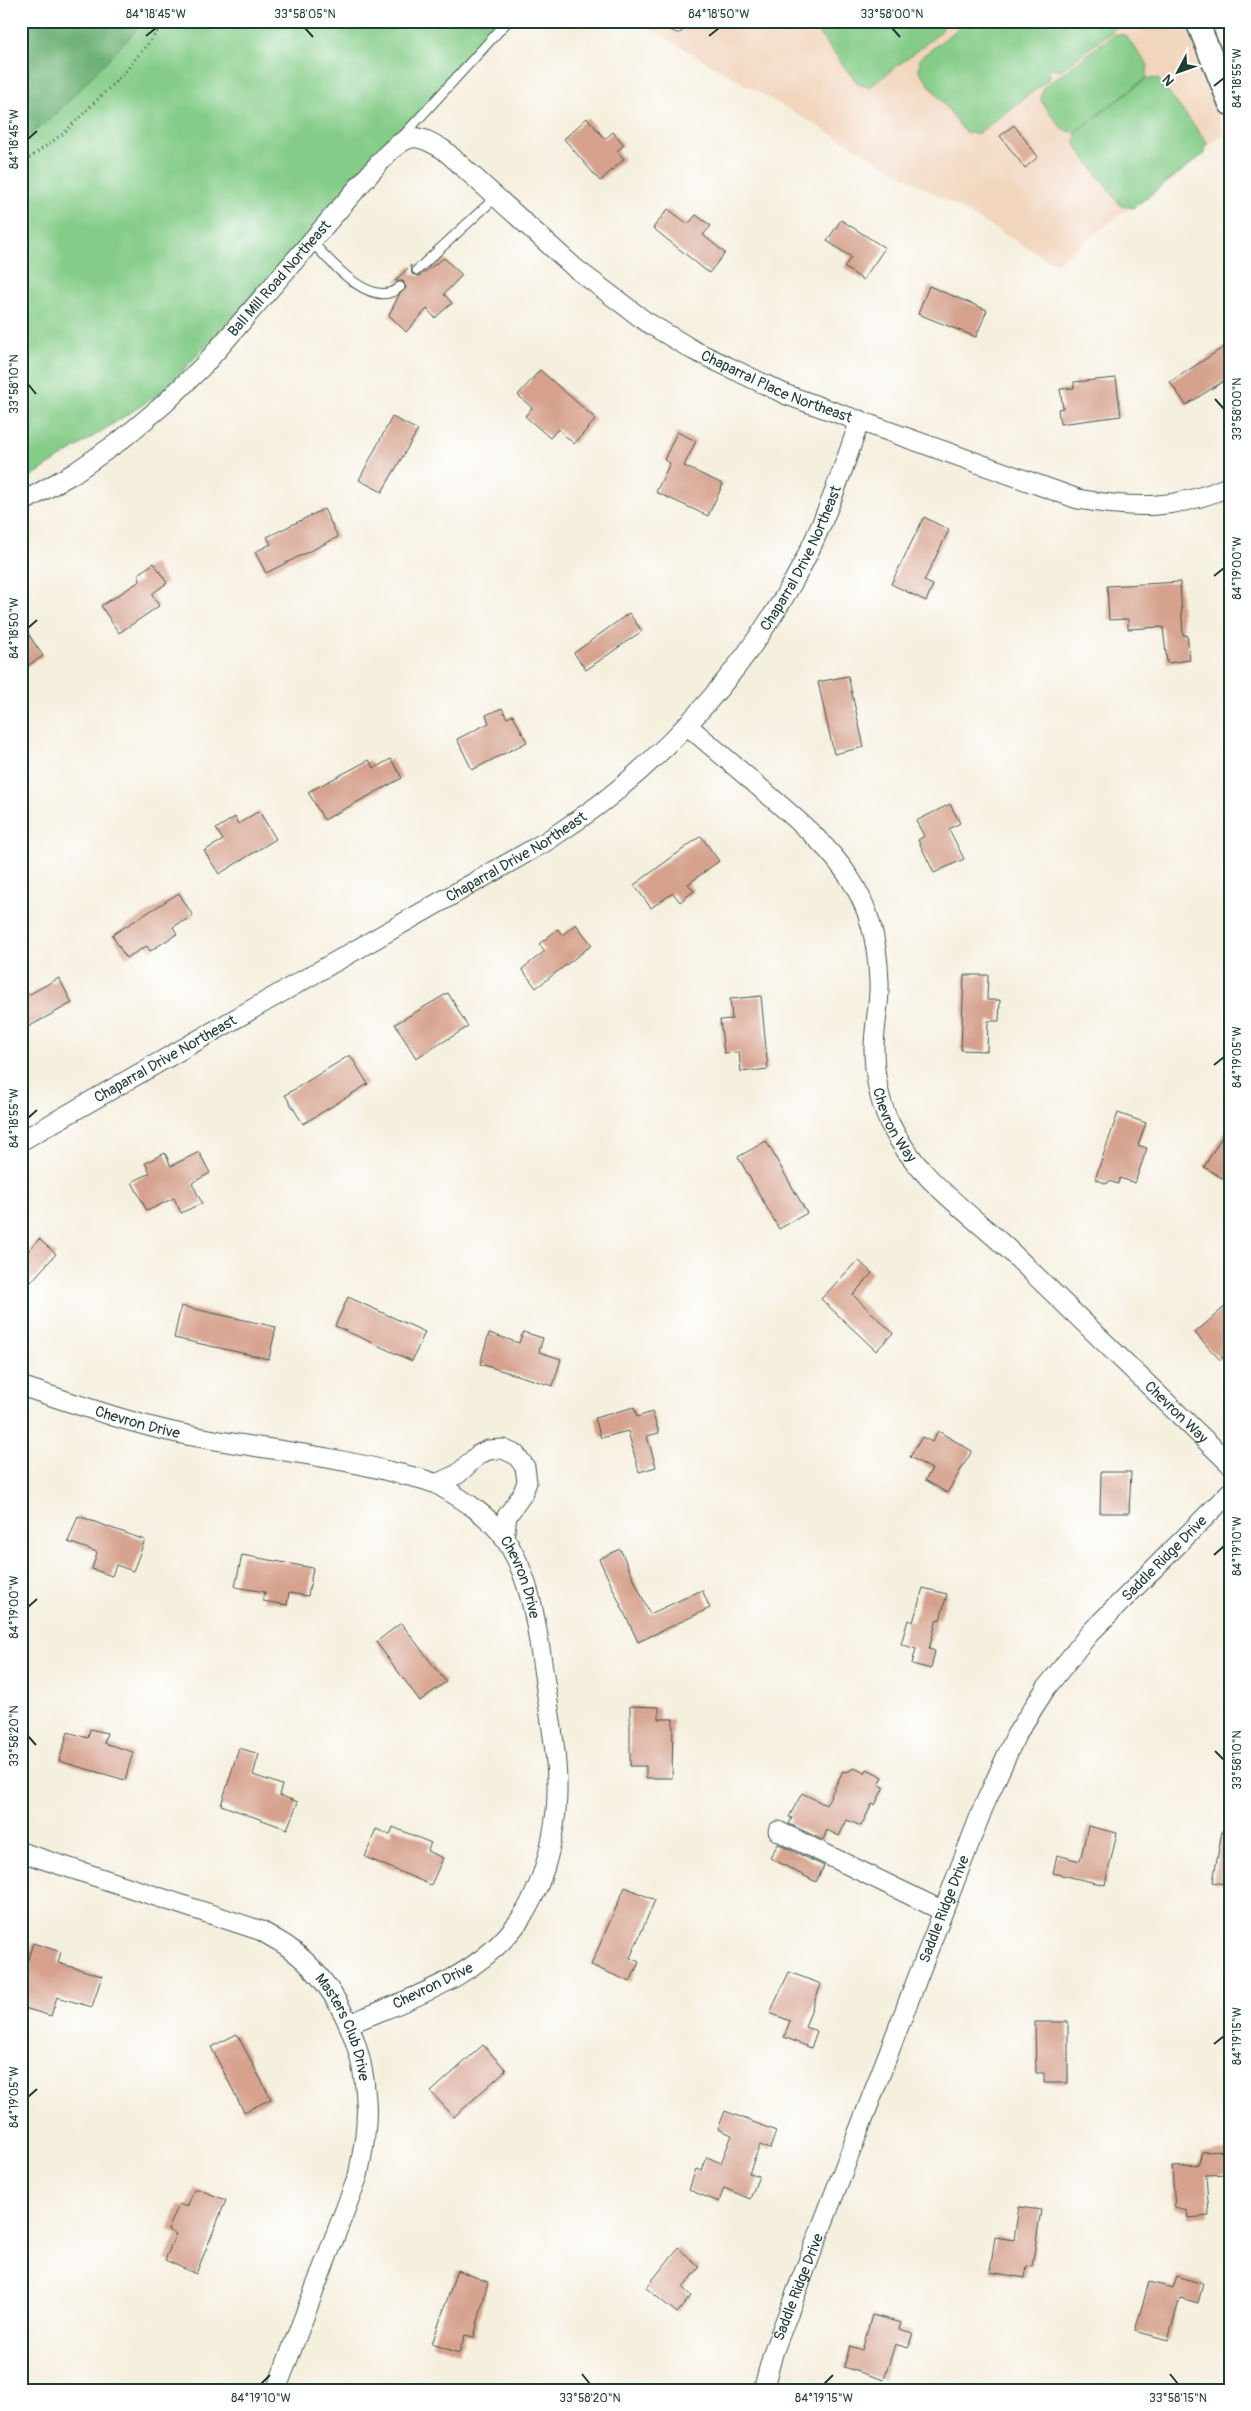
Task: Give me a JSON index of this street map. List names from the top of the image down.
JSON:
{
  "streets": {
    "street": [
      "Ball Mill Road Northeast",
      "Chaparral Place Northeast",
      "Chaparral Drive Northeast",
      "Chevron Way",
      "Chevron Drive",
      "Saddle Ridge Drive",
      "Masters Club Drive"
    ]
  },
  "crossings": [
    ["Ball Mill Road Northeast", "Chaparral Place Northeast"],
    ["Chaparral Place Northeast", "Chaparral Drive Northeast"],
    ["Chaparral Drive Northeast", "Chevron Way"],
    ["Chevron Drive", "Masters Club Drive"]
  ],
  "north": "bottom left",
  "coordinates": [
    "84°18'45\"W",
    "33°58'05\"N",
    "84°18'50\"W",
    "33°58'00\"N",
    "84°18'55\"W",
    "33°58'10\"N",
    "84°19'00\"W",
    "84°19'05\"W",
    "84°19'10\"W",
    "33°58'20\"N",
    "84°19'15\"W",
    "33°58'15\"N"
  ]
}
